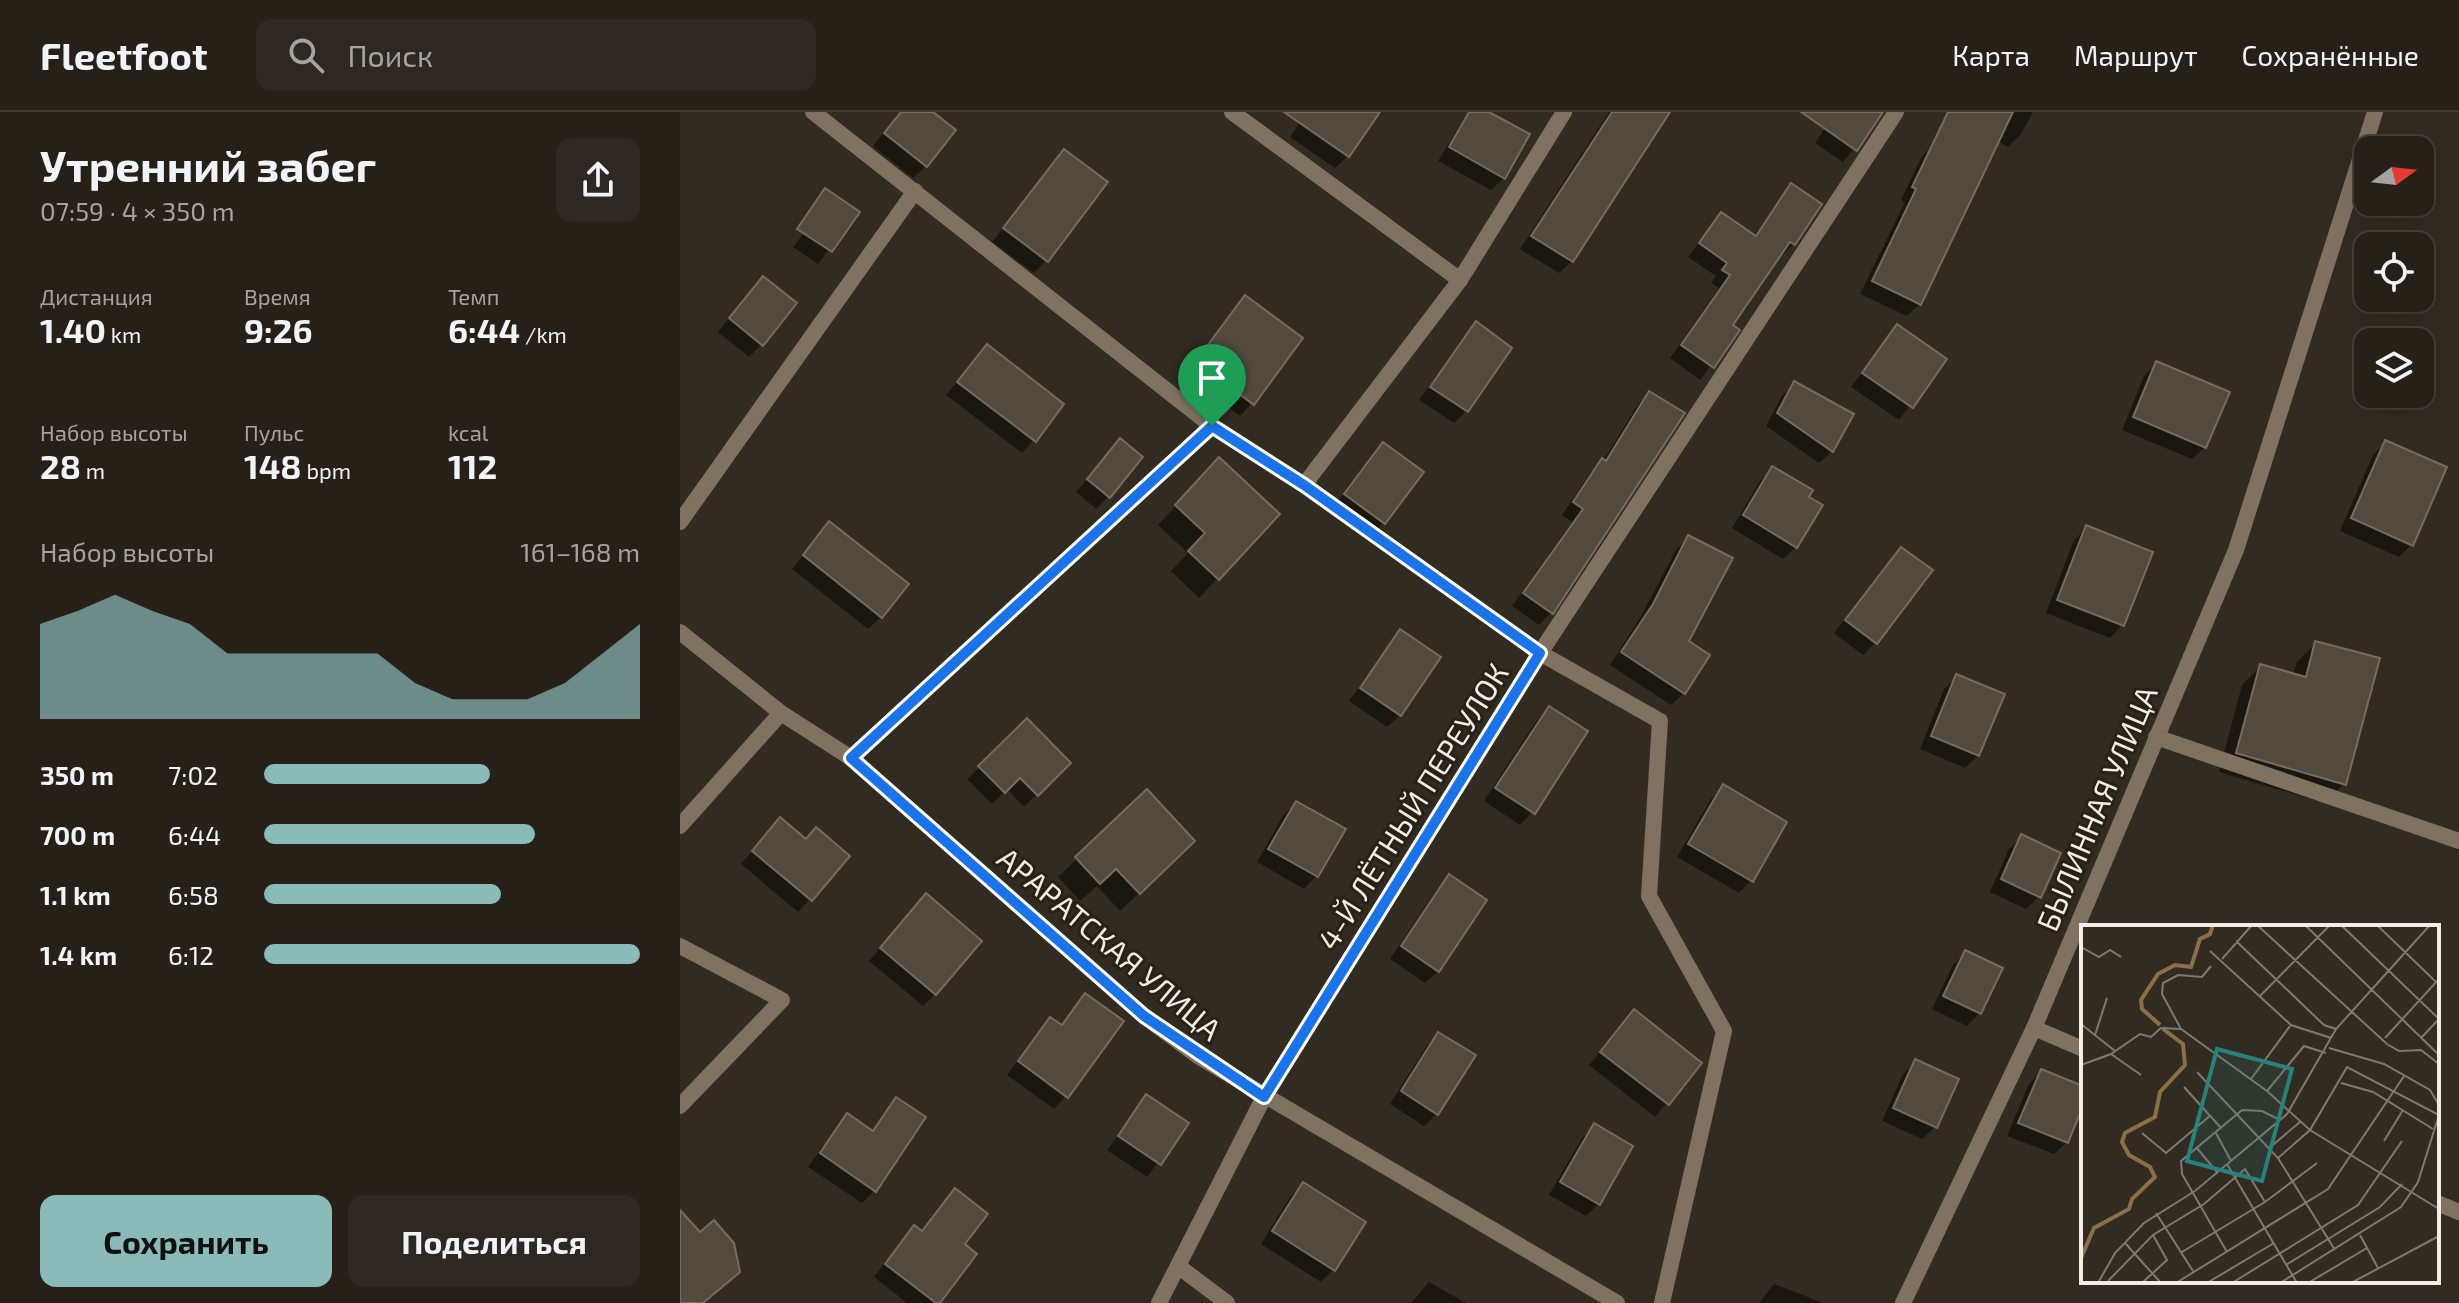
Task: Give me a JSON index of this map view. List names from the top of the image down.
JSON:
{
  "streets": {
    "street": ["4-Й ЛЁТНЫЙ ПЕРЕУЛОК", "БЫЛИННАЯ УЛИЦА", "АРАРАТСКАЯ УЛИЦА"]
  },
  "crossings": [
    ["4-Й ЛЁТНЫЙ ПЕРЕУЛОК", "АРАРАТСКАЯ УЛИЦА"]
  ],
  "north": "right",
  "page": {
    "header": "Fleetfoot",
    "search": "Поиск",
    "nav": ["Карта", "Маршрут", "Сохранённые"],
    "heading": ["Утренний забег", "07:59 · 4 × 350 m"],
    "stats": [
      ["Дистанция", "1.40 km"],
      ["Время", "9:26"],
      ["Темп", "6:44 /km"],
      ["Набор высоты", "28 m"],
      ["Пульс", "148 bpm"],
      ["kcal", "112"]
    ],
    "chart": ["Набор высоты", "161–168 m"],
    "list": [
      {
        "name": "350 m",
        "note": "7:02"
      },
      {
        "name": "700 m",
        "note": "6:44"
      },
      {
        "name": "1.1 km",
        "note": "6:58"
      },
      {
        "name": "1.4 km",
        "note": "6:12"
      }
    ],
    "buttons": ["Сохранить", "Поделиться"]
  }
}
